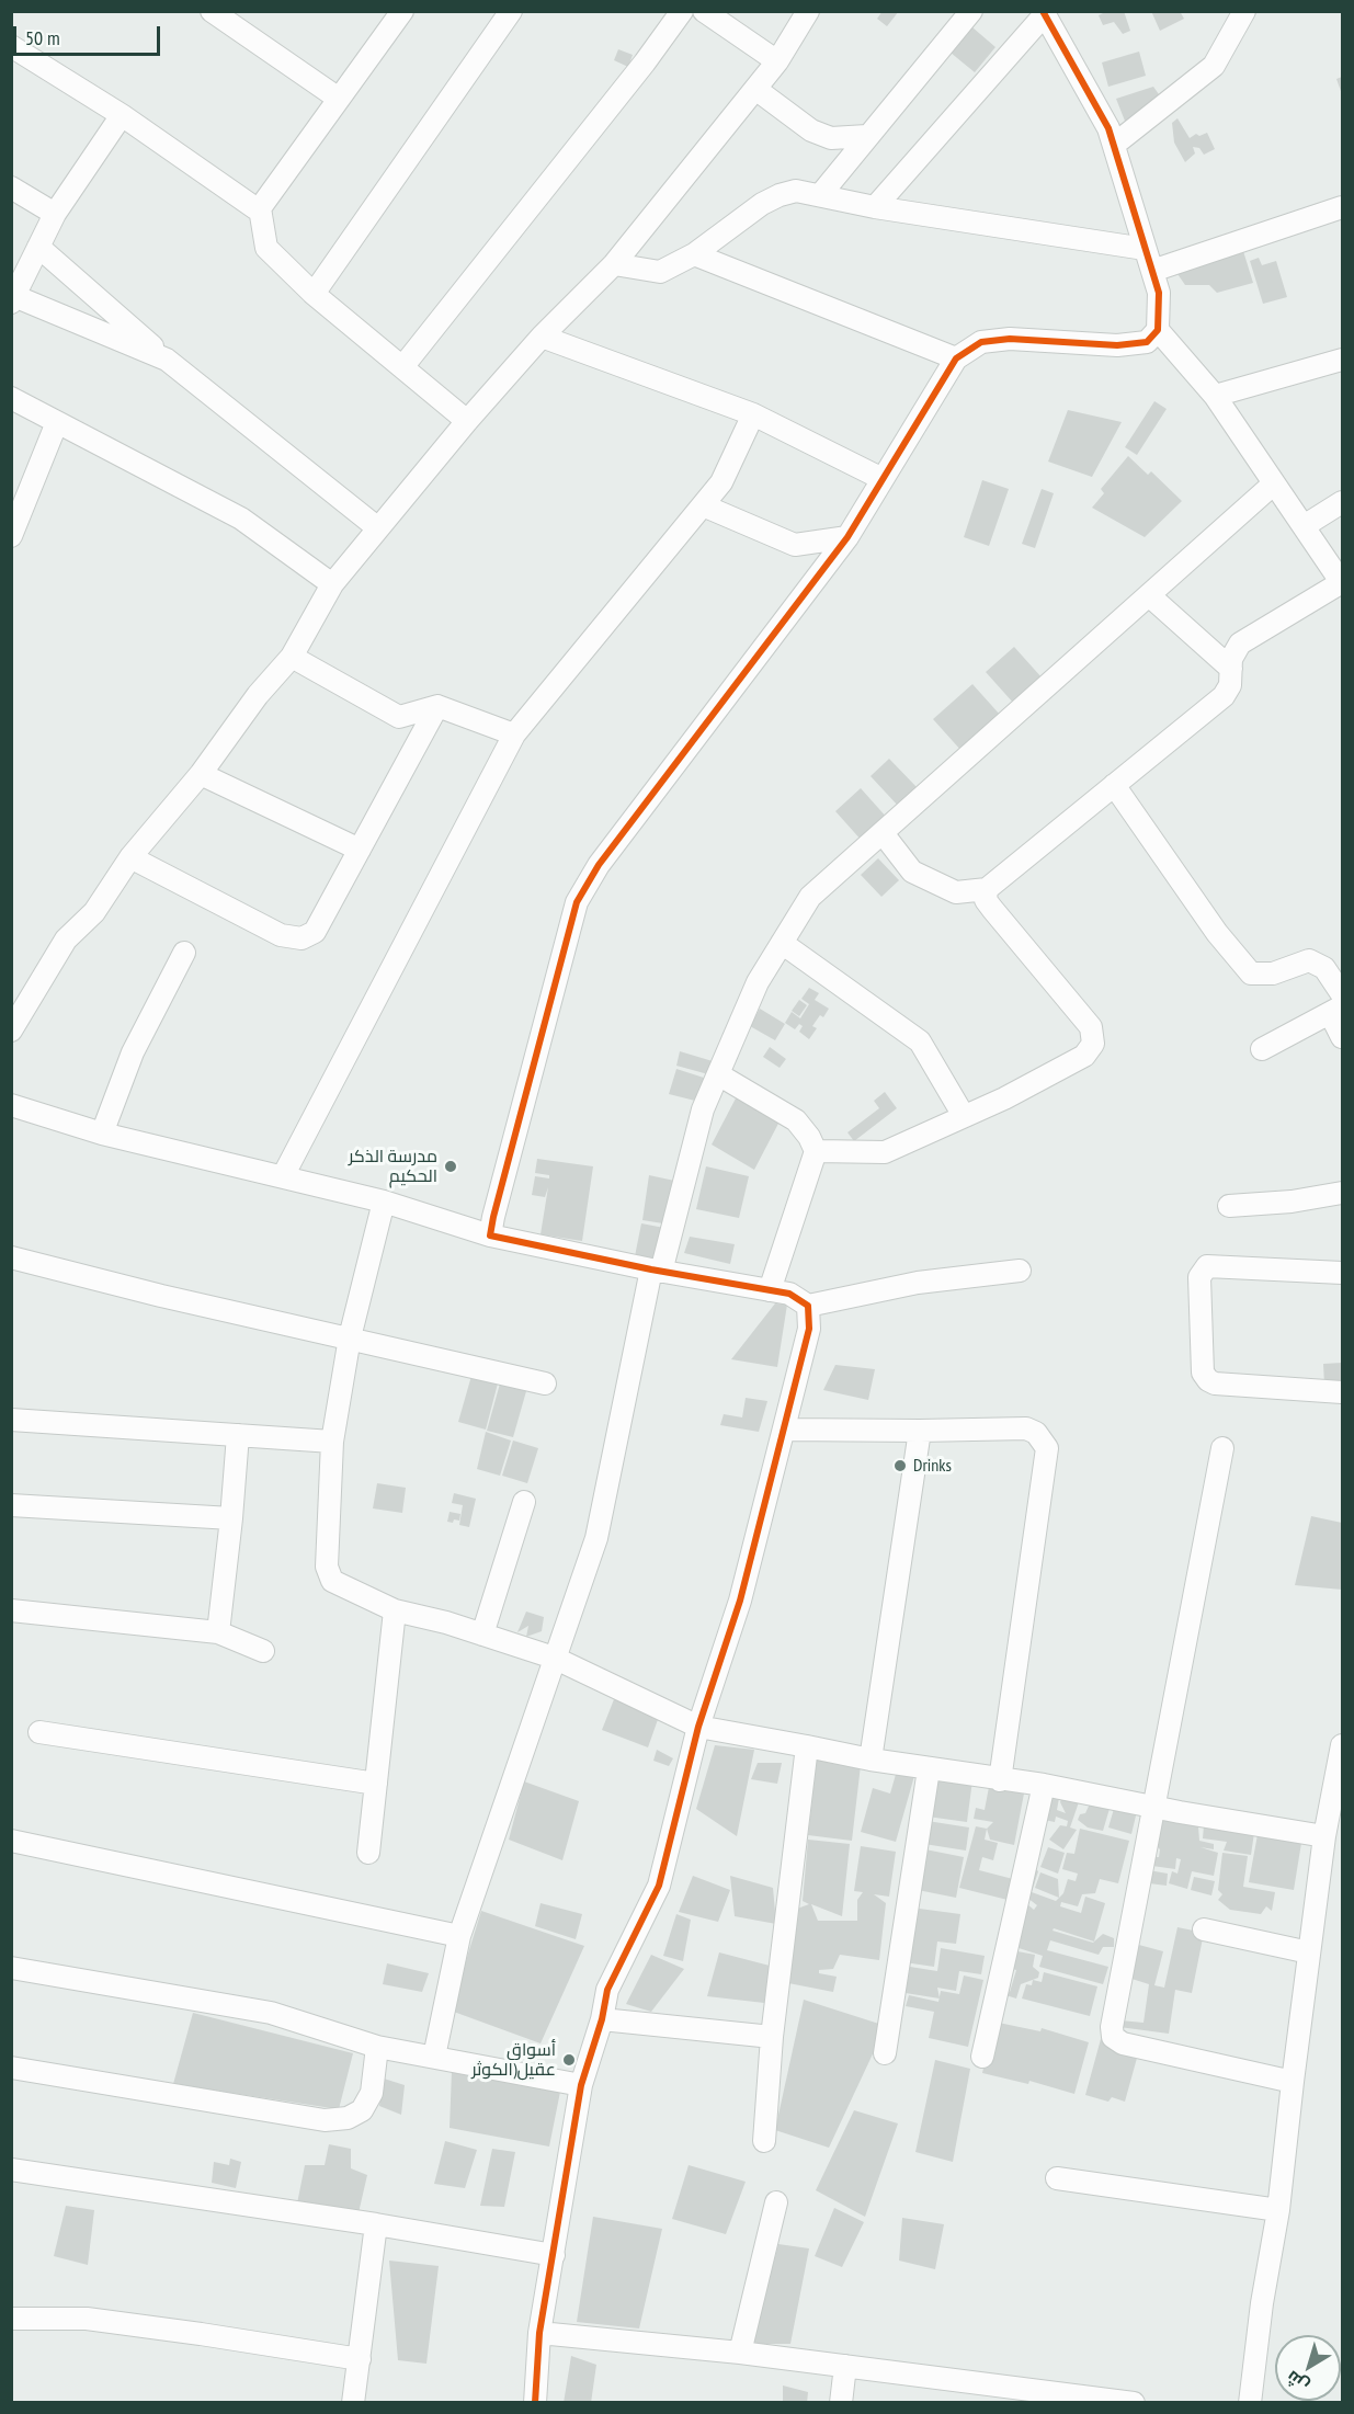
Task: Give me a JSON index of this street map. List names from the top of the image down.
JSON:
{
  "places": ["مدرسة الذكر الحكيم", "Drinks", "أسواق عقيل(الكوثر"],
  "scale_bar": "50 m",
  "north": "bottom left"
}
